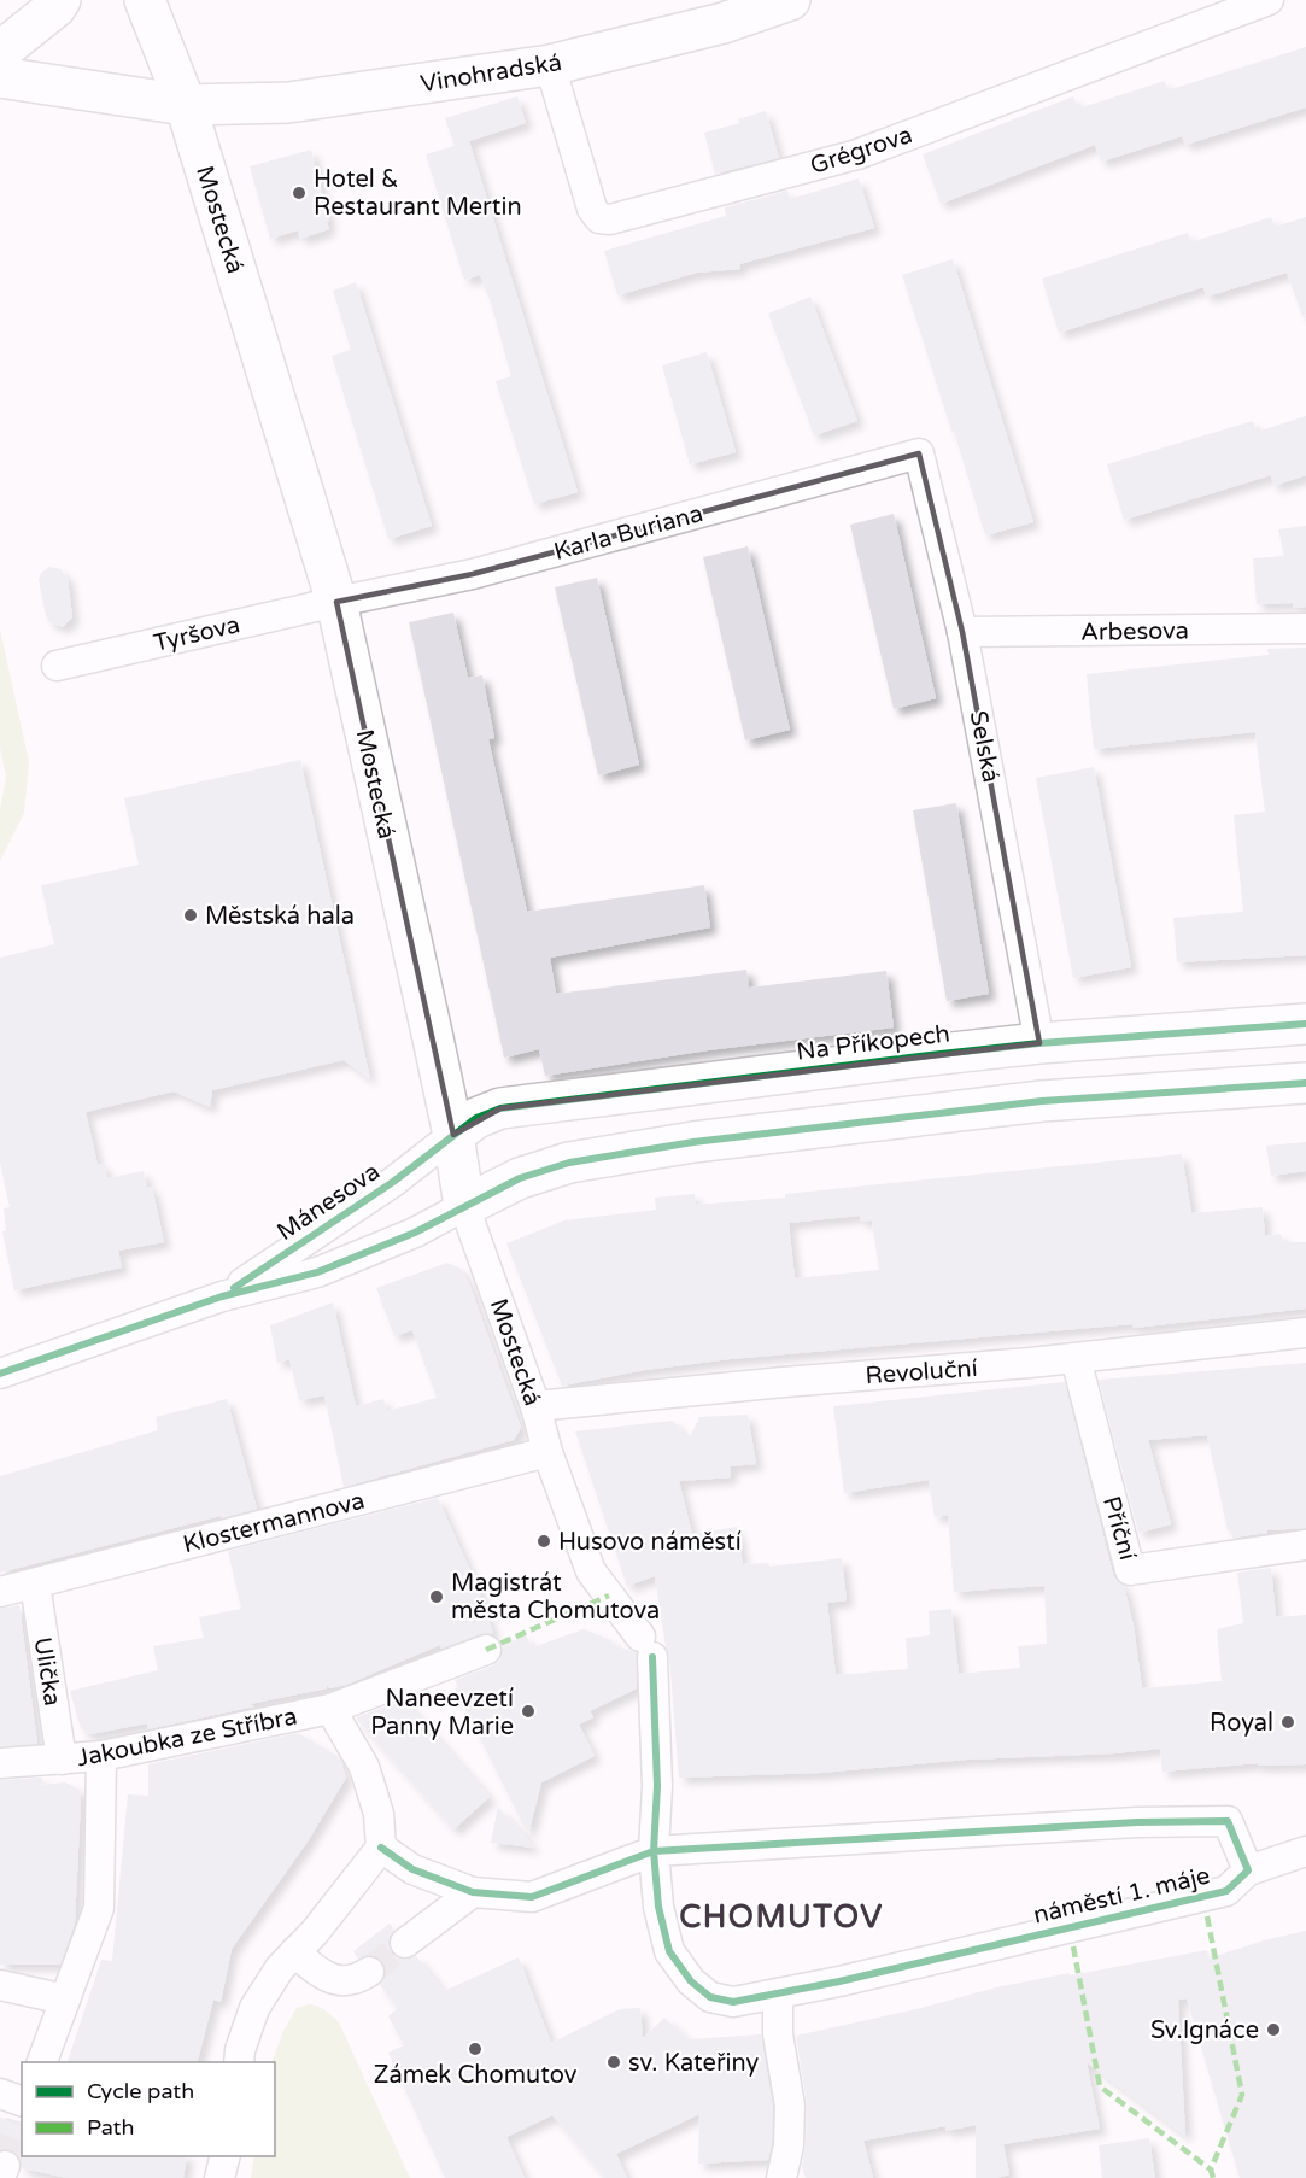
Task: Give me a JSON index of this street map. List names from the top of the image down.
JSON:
{
  "streets": {
    "street": [
      "Vinohradská",
      "Grégrova",
      "Mostecká",
      "Karla Buriana",
      "Arbesova",
      "Tyršova",
      "Selská",
      "Na Příkopech",
      "Mánesova",
      "Revoluční",
      "Klostermannova",
      "Příční",
      "Ulička",
      "Jakoubka ze Stříbra",
      "náměstí 1. máje"
    ]
  },
  "crossings": [
    ["Vinohradská", "Grégrova"],
    ["Vinohradská", "Mostecká"],
    ["Mostecká", "Karla Buriana"],
    ["Mostecká", "Tyršova"],
    ["Mostecká", "Na Příkopech"],
    ["Mostecká", "Mánesova"],
    ["Mostecká", "Revoluční"],
    ["Mostecká", "Klostermannova"],
    ["Mostecká", "náměstí 1. máje"],
    ["Karla Buriana", "Tyršova"],
    ["Karla Buriana", "Selská"],
    ["Arbesova", "Selská"],
    ["Selská", "Na Příkopech"],
    ["Na Příkopech", "Mánesova"],
    ["Revoluční", "Příční"],
    ["Klostermannova", "Ulička"],
    ["Ulička", "Jakoubka ze Stříbra"]
  ],
  "districts": ["CHOMUTOV"],
  "places": [
    "Hotel & Restaurant Mertin",
    "Městská hala",
    "Husovo náměstí",
    "Magistrát města Chomutova",
    "Naneevzetí Panny Marie",
    "Royal",
    "Sv.Ignáce",
    "Zámek Chomutov",
    "sv. Kateřiny"
  ],
  "legend": ["Cycle path", "Path"]
}
